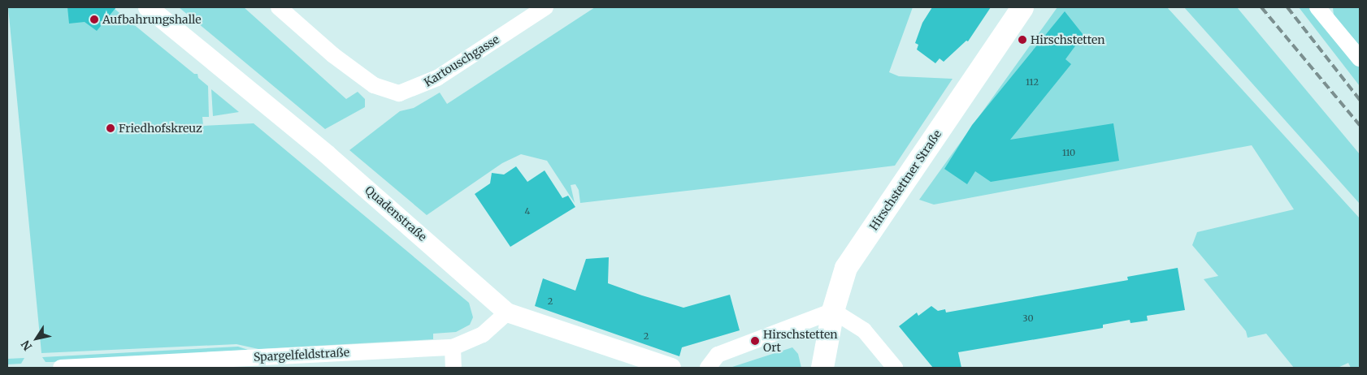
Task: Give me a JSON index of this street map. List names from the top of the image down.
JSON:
{
  "streets": {
    "main road": ["Hirschstettner Straße"],
    "street": ["Kartouschgasse", "Quadenstraße", "Spargelfeldstraße"]
  },
  "crossings": [
    ["Quadenstraße", "Spargelfeldstraße"]
  ],
  "places": [
    "Aufbahrungshalle",
    "Hirschstetten",
    "Friedhofskreuz",
    "Hirschstetten Ort"
  ],
  "house_numbers": [
    "112",
    "110",
    "4",
    "2",
    "30",
    "2"
  ],
  "north": "bottom left"
}
